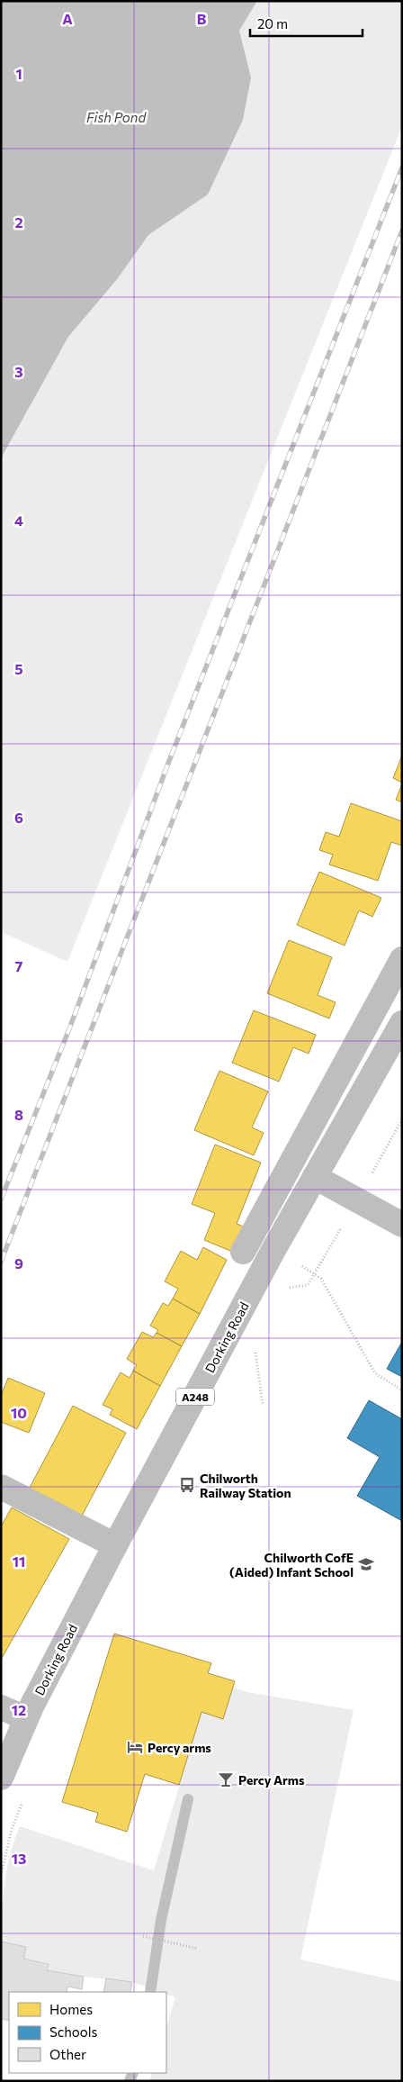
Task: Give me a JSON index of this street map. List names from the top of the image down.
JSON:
{
  "streets": {
    "main road": ["Dorking Road", "A248"]
  },
  "water": ["Fish Pond"],
  "places": {
    "bus stop": ["Chilworth Railway Station"],
    "school or university": ["Chilworth CofE (Aided) Infant School"],
    "hotel": ["Percy arms"],
    "bar": ["Percy Arms"]
  },
  "legend": ["Homes", "Schools", "Other"],
  "scale_bar": "20 m",
  "grid": {
    "columns": ["A", "B"],
    "rows": [
      "1",
      "2",
      "3",
      "4",
      "5",
      "6",
      "7",
      "8",
      "9",
      "10",
      "11",
      "12",
      "13"
    ]
  }
}
